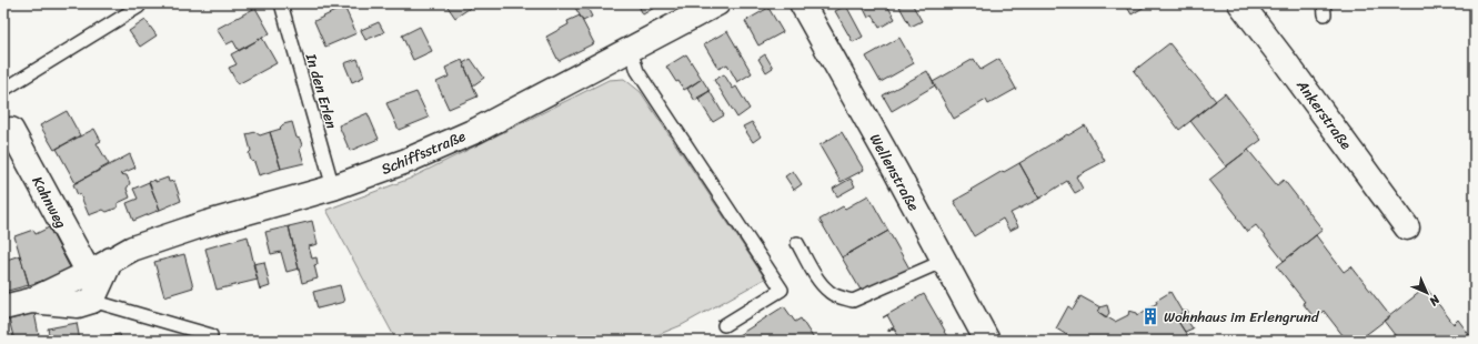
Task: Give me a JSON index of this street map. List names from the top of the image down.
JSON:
{
  "streets": {
    "street": [
      "Ankerstraße",
      "Schiffsstraße",
      "Wellenstraße",
      "Kahnweg"
    ],
    "lane": ["In den Erlen"]
  },
  "crossings": [
    ["In den Erlen", "Schiffsstraße"],
    ["Schiffsstraße", "Kahnweg"]
  ],
  "places": {
    "building": ["Wohnhaus im Erlengrund"]
  },
  "north": "bottom right"
}
